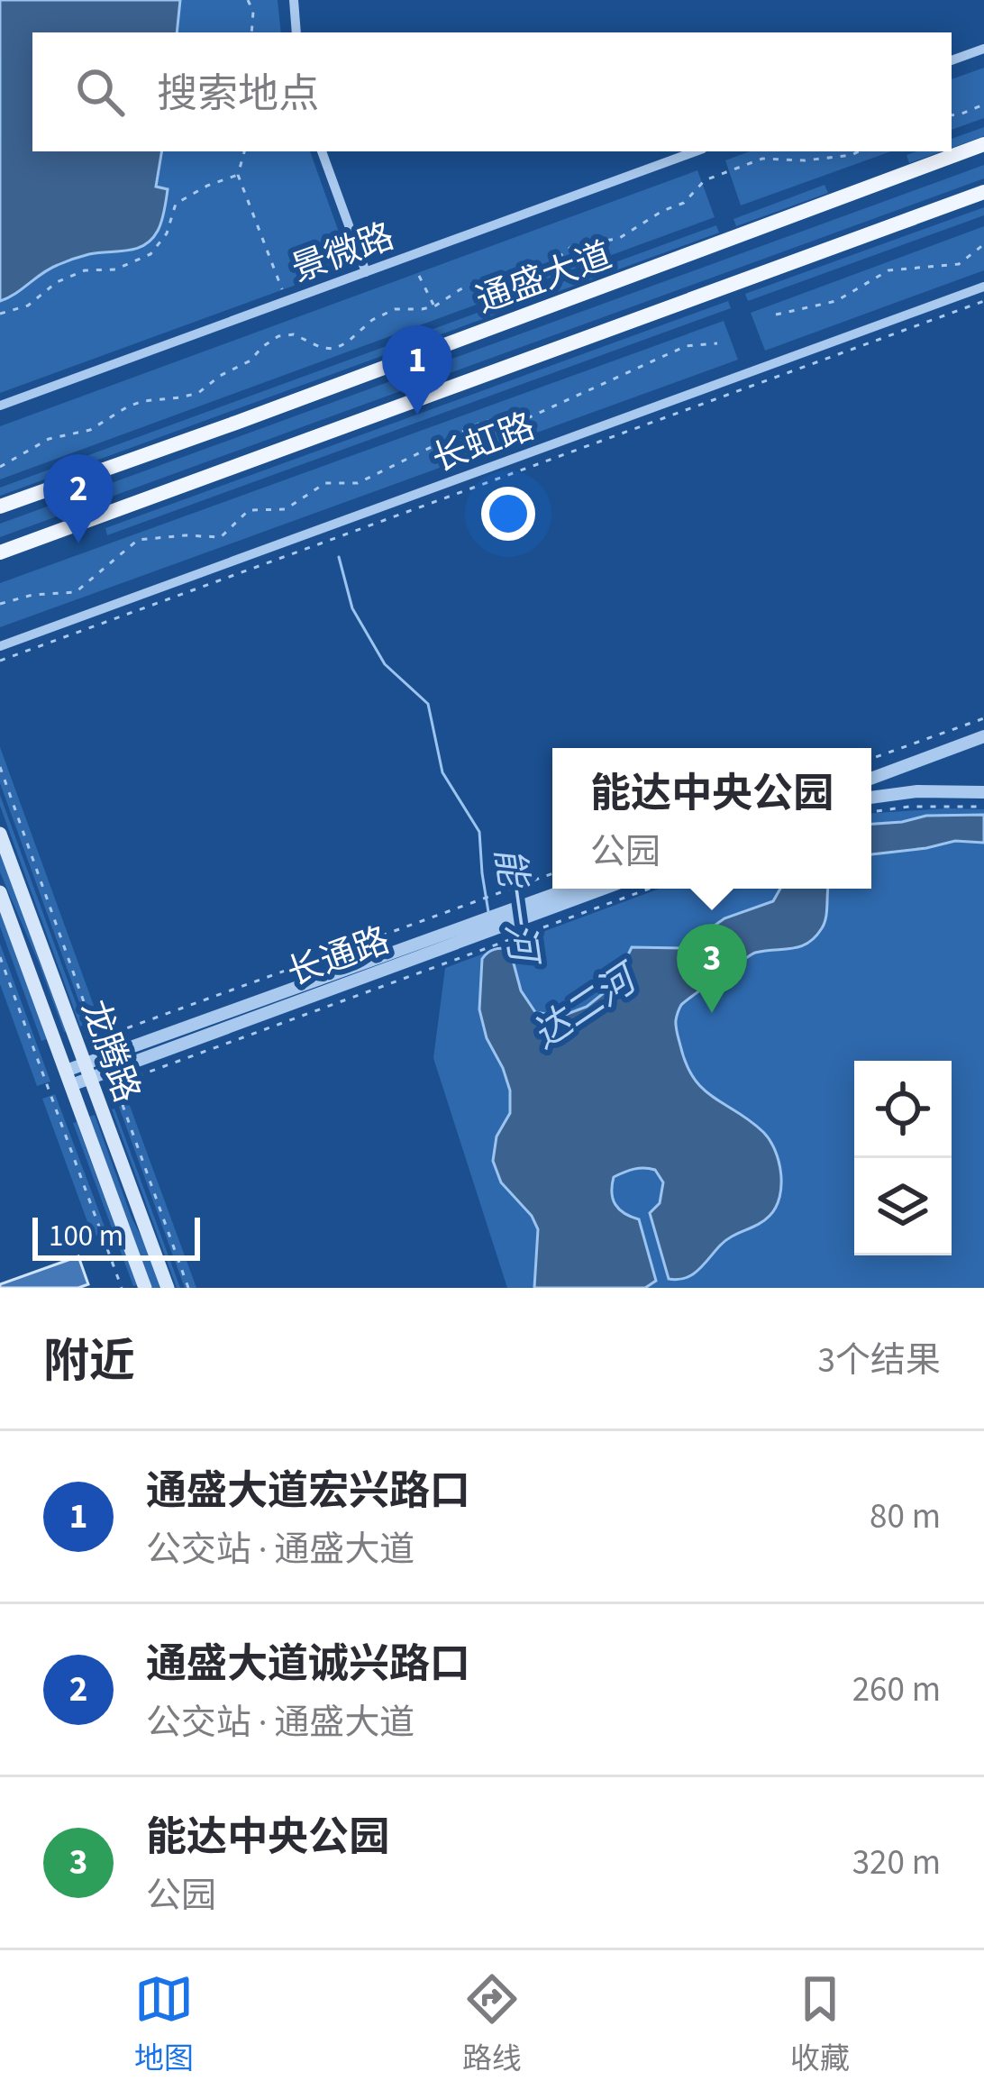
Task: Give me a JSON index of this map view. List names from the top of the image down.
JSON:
{
  "streets": {
    "main road": ["通盛大道", "龙腾路"],
    "street": ["景微路", "长虹路", "长通路"]
  },
  "crossings": [
    ["长通路", "龙腾路"]
  ],
  "water": ["能一河", "达二河"],
  "scale_bar": "100 m",
  "page": {
    "search": "搜索地点",
    "pins": ["1", "2", "3"],
    "popup": ["能达中央公园", "公园"],
    "scale": "100 m",
    "heading": ["附近", "3个结果"],
    "list": [
      {
        "mark": "1",
        "name": "通盛大道宏兴路口",
        "note": "公交站 · 通盛大道",
        "value": "80 m"
      },
      {
        "mark": "2",
        "name": "通盛大道诚兴路口",
        "note": "公交站 · 通盛大道",
        "value": "260 m"
      },
      {
        "mark": "3",
        "name": "能达中央公园",
        "note": "公园",
        "value": "320 m"
      }
    ],
    "nav": ["地图", "路线", "收藏"]
  }
}
